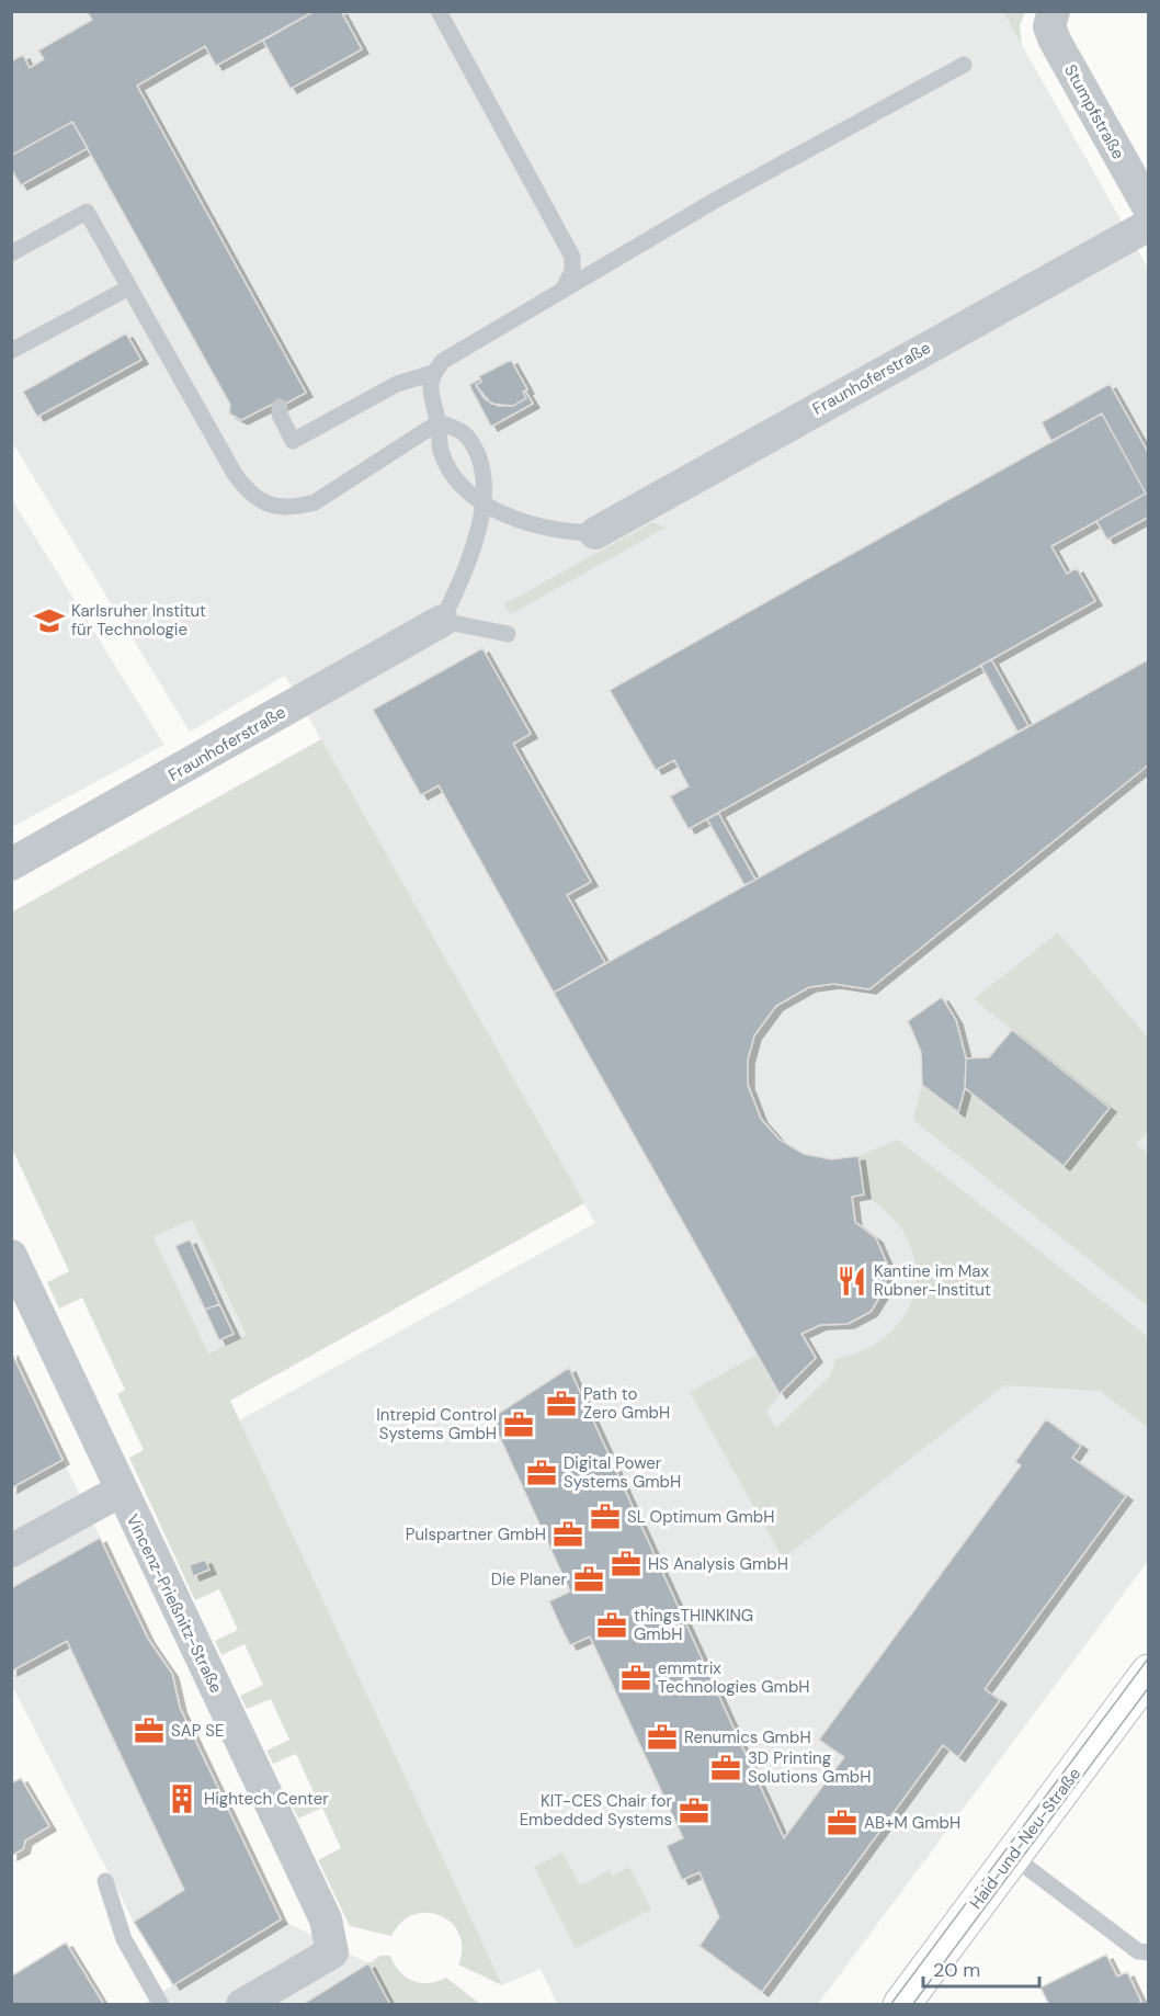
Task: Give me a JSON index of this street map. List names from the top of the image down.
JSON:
{
  "streets": {
    "main road": ["Haid-und-Neu-Straße"],
    "street": ["Stumpfstraße", "Fraunhoferstraße", "Vincenz-Prießnitz-Straße"]
  },
  "places": {
    "school or university": ["Karlsruher Institut für Technologie"],
    "restaurant": ["Kantine im Max Rubner-Institut"],
    "office": [
      "Path to Zero GmbH",
      "Intrepid Control Systems GmbH",
      "Digital Power Systems GmbH",
      "SL Optimum GmbH",
      "Pulspartner GmbH",
      "HS Analysis GmbH",
      "Die Planer",
      "thingsTHINKING GmbH",
      "emmtrix Technologies GmbH",
      "SAP SE",
      "Renumics GmbH",
      "3D Printing Solutions GmbH",
      "KIT-CES Chair for Embedded Systems",
      "AB+M GmbH"
    ],
    "building": ["Hightech Center"]
  },
  "scale_bar": "20 m"
}
